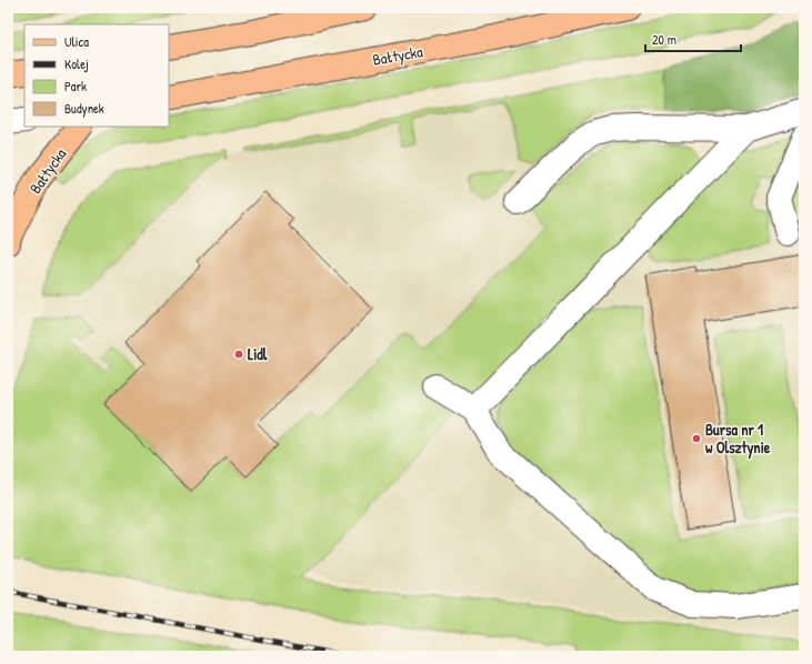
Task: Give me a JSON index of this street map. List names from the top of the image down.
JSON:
{
  "streets": {
    "main road": ["Bałtycka"]
  },
  "places": ["Lidl", "Bursa nr 1 w Olsztynie"],
  "legend": [
    "Ulica",
    "Kolej",
    "Park",
    "Budynek"
  ],
  "scale_bar": "20 m"
}
